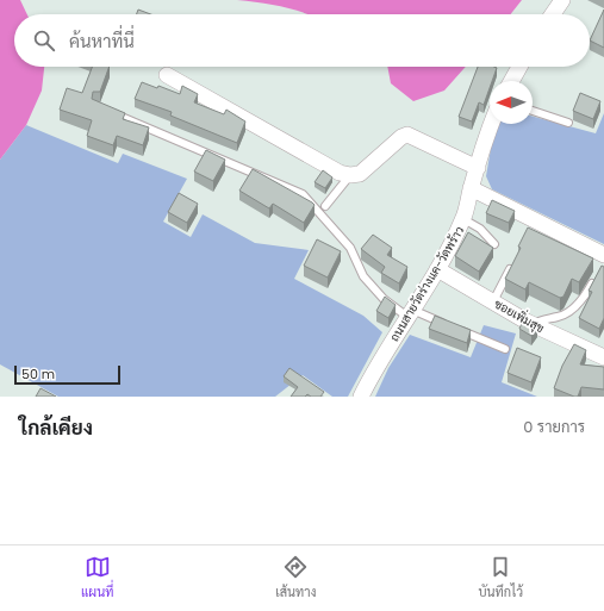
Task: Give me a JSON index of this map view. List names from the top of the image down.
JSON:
{
  "streets": {
    "street": ["ถนนสายวัดร่างแค-วัดพร้าว", "ซอยเพิ่มสุข"]
  },
  "crossings": [
    ["ถนนสายวัดร่างแค-วัดพร้าว", "ซอยเพิ่มสุข"]
  ],
  "scale_bar": "50 m",
  "north": "left",
  "page": {
    "search": "ค้นหาที่นี่",
    "scale": "50 m",
    "heading": ["ใกล้เคียง", "0 รายการ"],
    "nav": ["แผนที่", "เส้นทาง", "บันทึกไว้"]
  }
}
